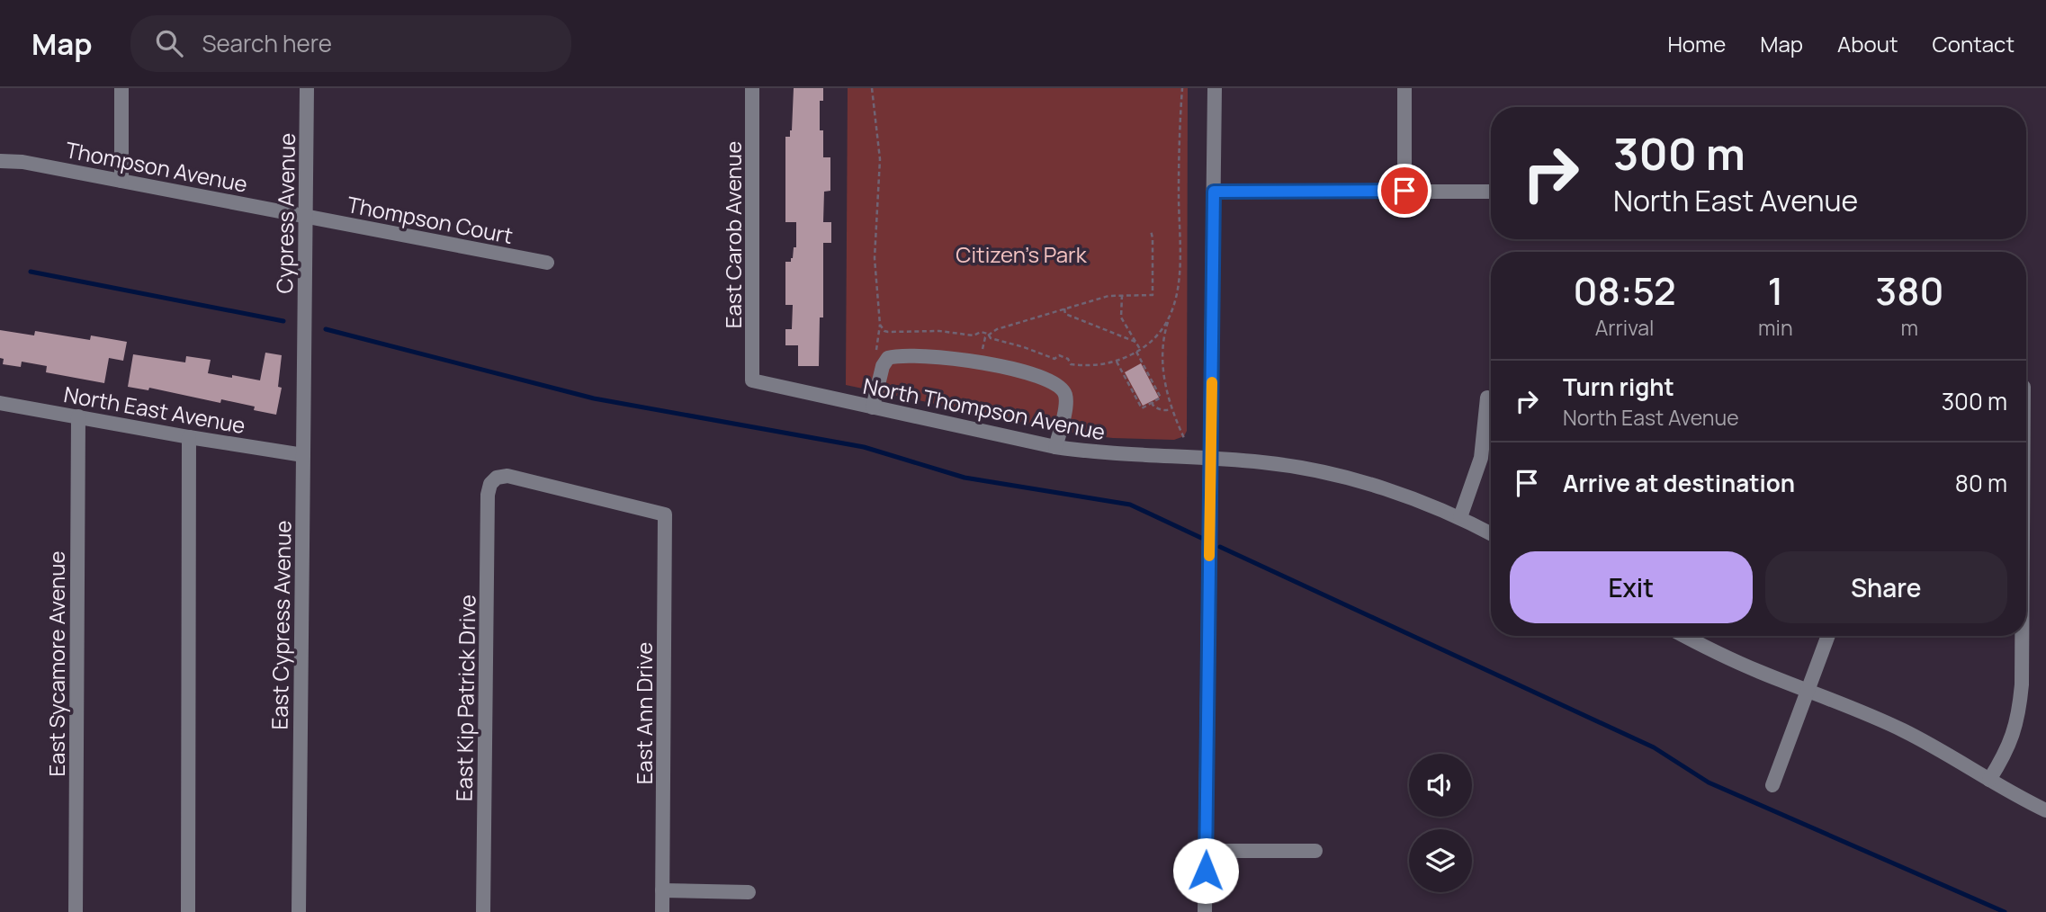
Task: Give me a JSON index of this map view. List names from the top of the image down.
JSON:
{
  "streets": {
    "street": [
      "Thompson Avenue",
      "Cypress Avenue",
      "Thompson Court",
      "East Carob Avenue",
      "North Thompson Avenue",
      "North East Avenue",
      "East Cypress Avenue",
      "East Sycamore Avenue",
      "East Kip Patrick Drive",
      "East Ann Drive"
    ]
  },
  "crossings": [
    ["Thompson Avenue", "Cypress Avenue"],
    ["Thompson Avenue", "Thompson Court"],
    ["Cypress Avenue", "Thompson Court"],
    ["Cypress Avenue", "East Cypress Avenue"],
    ["East Carob Avenue", "North Thompson Avenue"],
    ["North East Avenue", "East Cypress Avenue"],
    ["North East Avenue", "East Sycamore Avenue"],
    ["East Kip Patrick Drive", "East Ann Drive"]
  ],
  "parks": ["Citizen's Park"],
  "page": {
    "header": "Map",
    "search": "Search here",
    "nav": [
      "Home",
      "Map",
      "About",
      "Contact"
    ],
    "turn": ["300 m", "North East Avenue"],
    "eta": [
      "08:52",
      "Arrival",
      "1",
      "min",
      "380",
      "m"
    ],
    "list": [
      {
        "name": "Turn right",
        "note": "North East Avenue",
        "value": "300 m"
      },
      {
        "name": "Arrive at destination",
        "value": "80 m"
      }
    ],
    "buttons": ["Exit", "Share"]
  }
}
